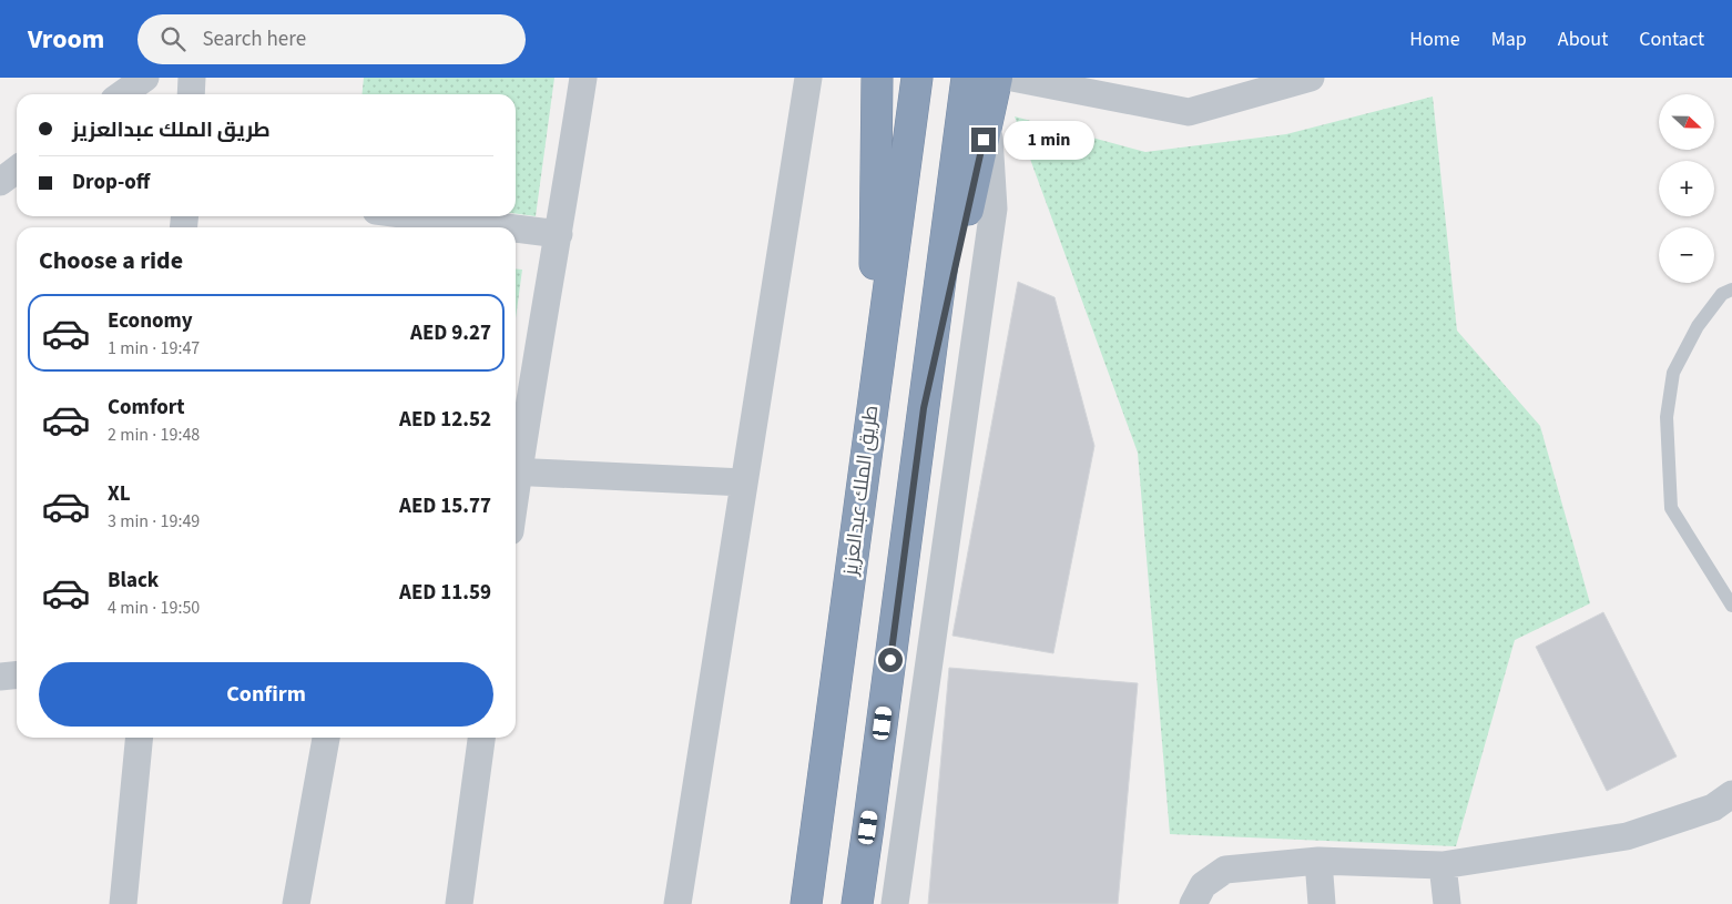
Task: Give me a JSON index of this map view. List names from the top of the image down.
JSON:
{
  "streets": {
    "highway": ["طريق الملك عبدالعزيز"]
  },
  "north": "right",
  "page": {
    "header": "Vroom",
    "search": "Search here",
    "nav": [
      "Home",
      "Map",
      "About",
      "Contact"
    ],
    "map_buttons": ["+", "−"],
    "banner": ["طريق الملك عبدالعزيز", "Drop-off"],
    "bubble": "1 min",
    "heading": "Choose a ride",
    "list": [
      {
        "name": "Economy",
        "note": "1 min · 19:47",
        "value": "AED 9.27"
      },
      {
        "name": "Comfort",
        "note": "2 min · 19:48",
        "value": "AED 12.52"
      },
      {
        "name": "XL",
        "note": "3 min · 19:49",
        "value": "AED 15.77"
      },
      {
        "name": "Black",
        "note": "4 min · 19:50",
        "value": "AED 11.59"
      }
    ],
    "buttons": "Confirm"
  }
}
